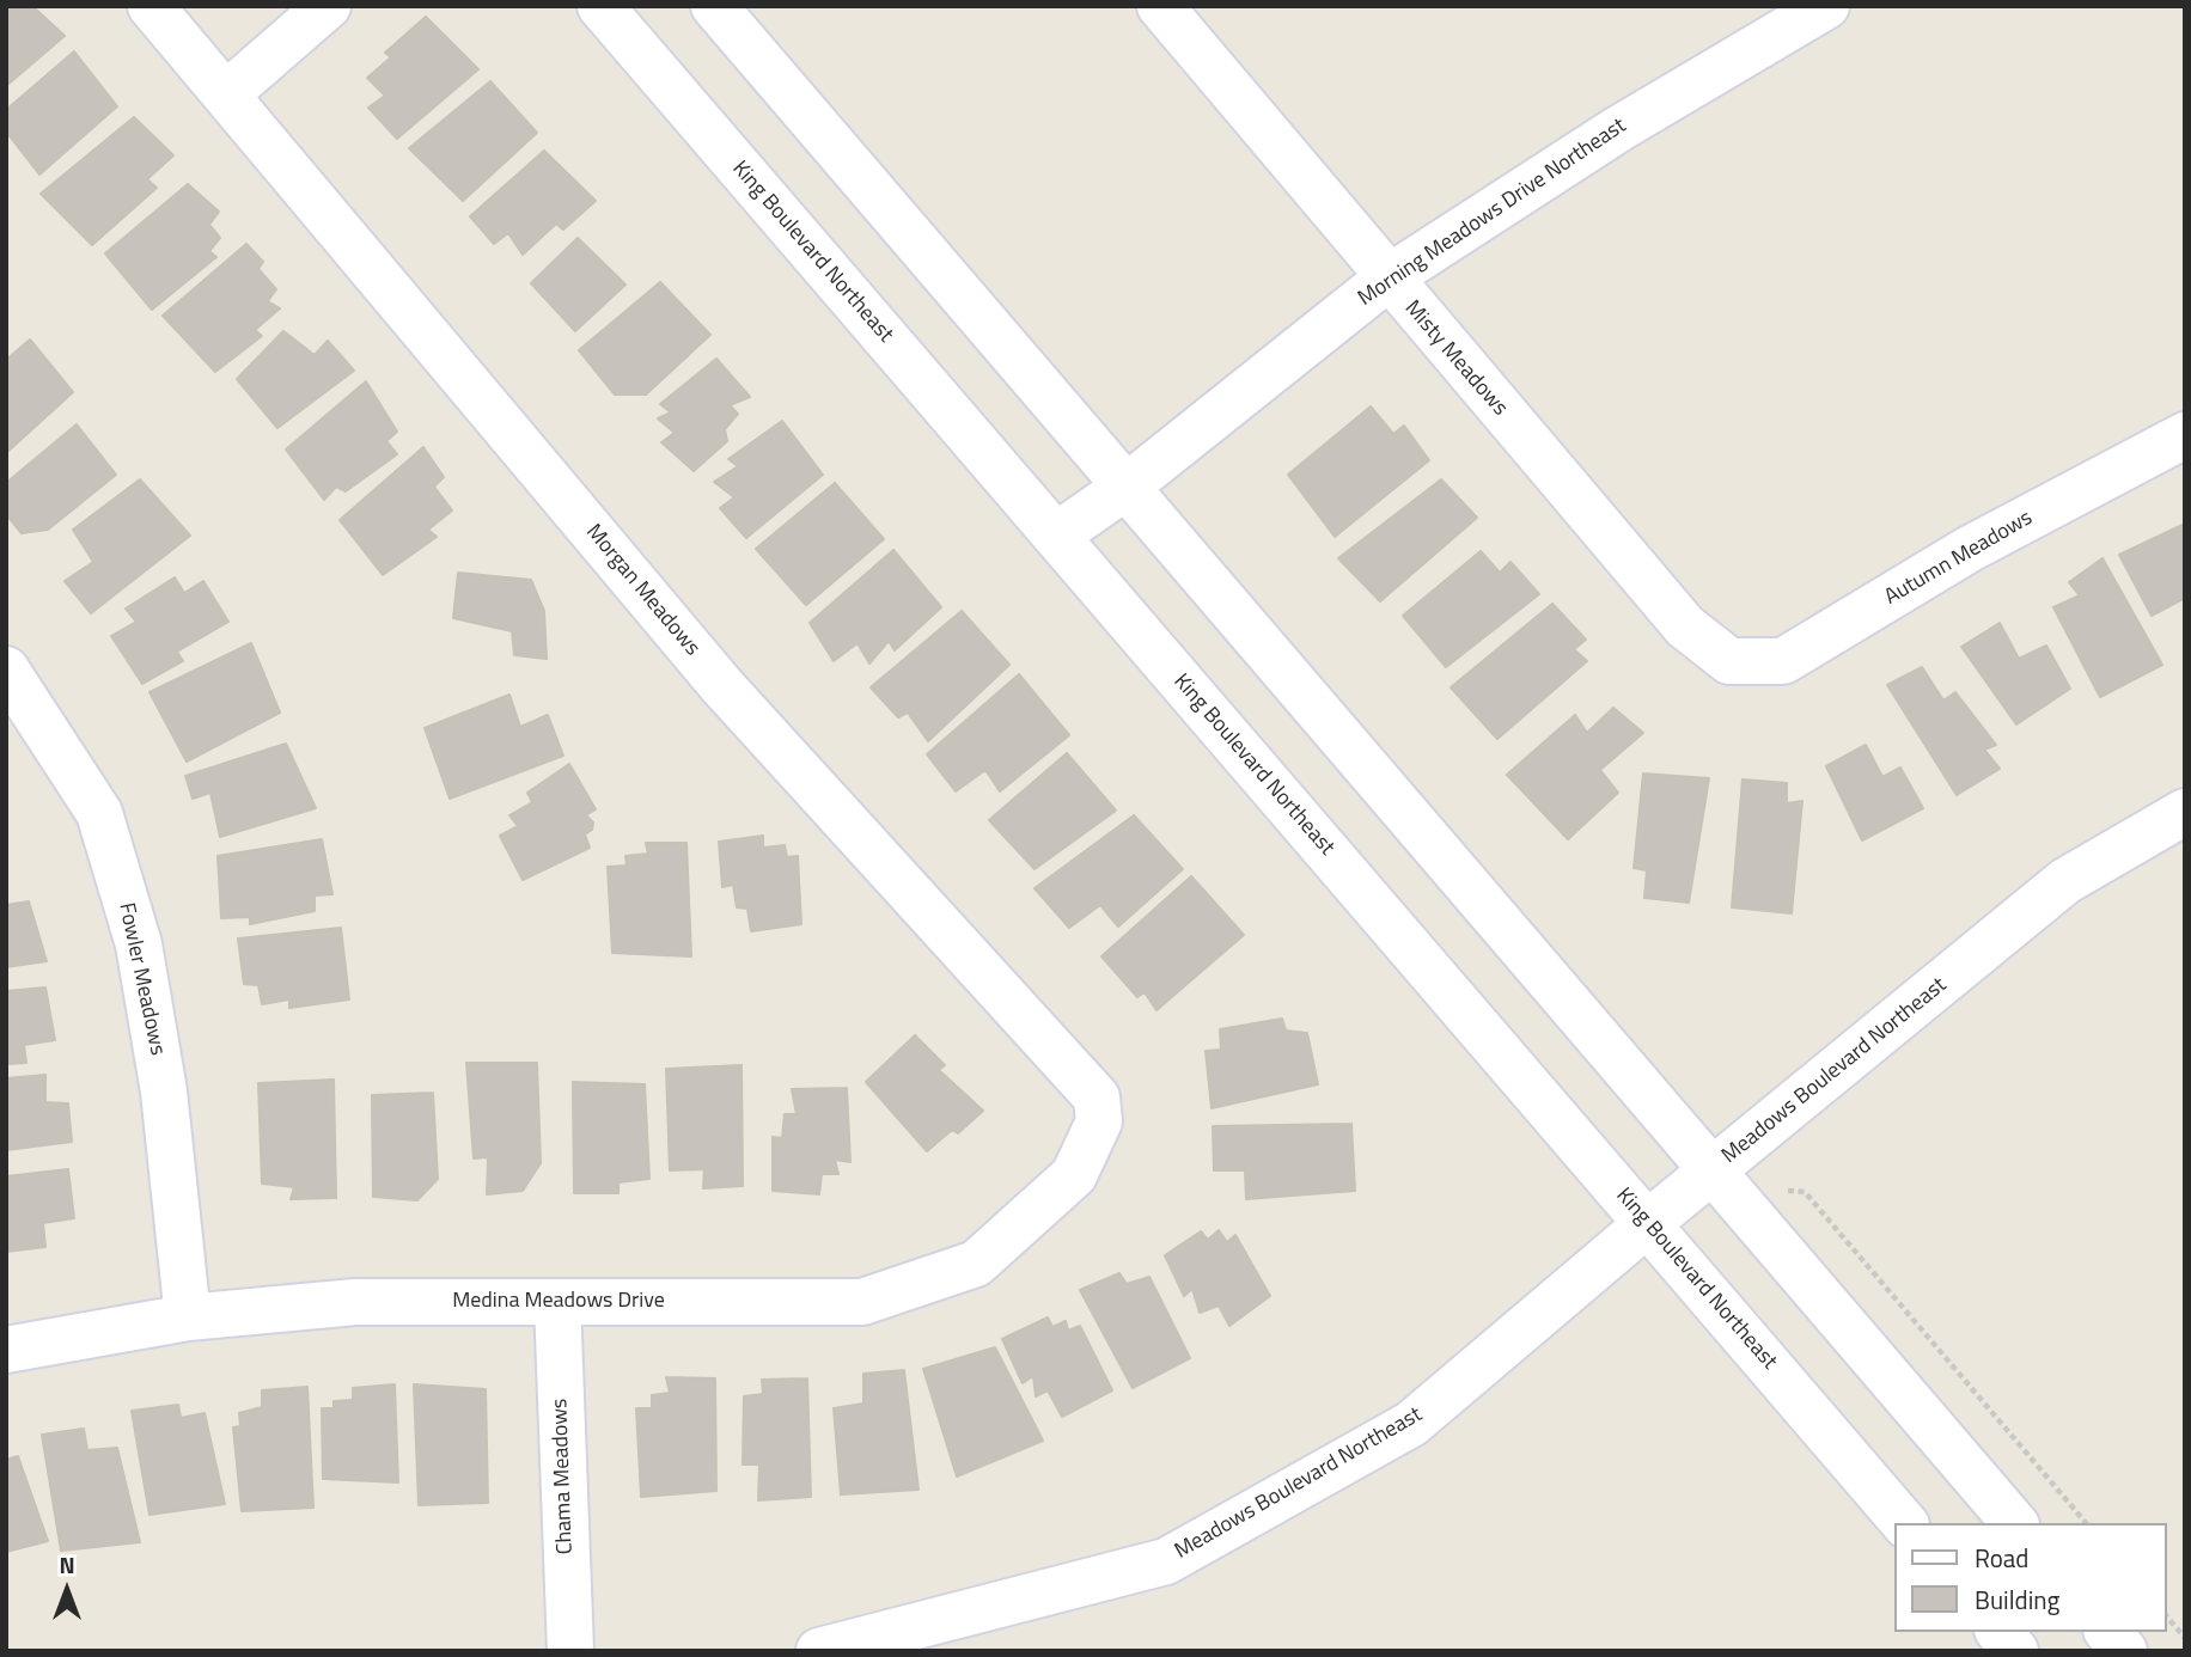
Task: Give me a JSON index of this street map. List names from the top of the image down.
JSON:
{
  "streets": {
    "street": [
      "Morning Meadows Drive Northeast",
      "King Boulevard Northeast",
      "Misty Meadows",
      "Autumn Meadows",
      "Morgan Meadows",
      "Fowler Meadows",
      "Meadows Boulevard Northeast",
      "Medina Meadows Drive",
      "Chama Meadows"
    ]
  },
  "crossings": [
    ["Morning Meadows Drive Northeast", "King Boulevard Northeast"],
    ["Morning Meadows Drive Northeast", "Misty Meadows"],
    ["King Boulevard Northeast", "Meadows Boulevard Northeast"],
    ["Misty Meadows", "Autumn Meadows"],
    ["Morgan Meadows", "Medina Meadows Drive"],
    ["Fowler Meadows", "Medina Meadows Drive"],
    ["Medina Meadows Drive", "Chama Meadows"]
  ],
  "legend": ["Road", "Building"],
  "north": "top"
}
